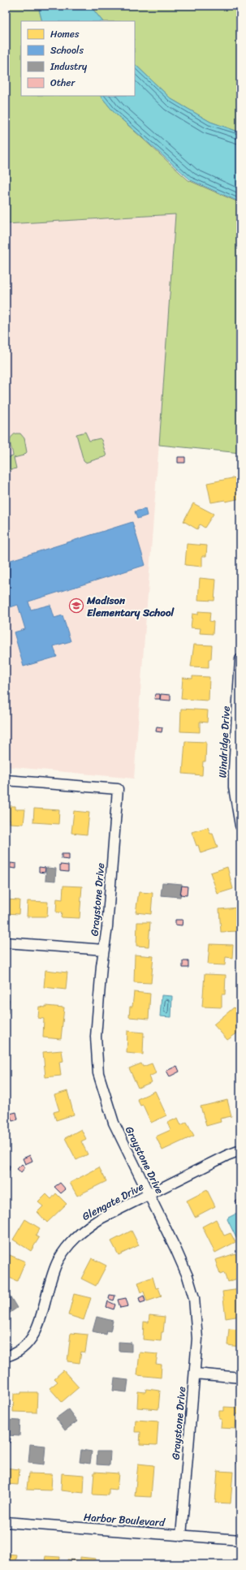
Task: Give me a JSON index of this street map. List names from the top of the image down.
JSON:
{
  "streets": {
    "street": [
      "Windridge Drive",
      "Graystone Drive",
      "Glengate Drive",
      "Harbor Boulevard"
    ]
  },
  "crossings": [
    ["Graystone Drive", "Glengate Drive"],
    ["Graystone Drive", "Harbor Boulevard"]
  ],
  "places": {
    "school or university": ["Madison Elementary School"]
  },
  "legend": [
    "Homes",
    "Schools",
    "Industry",
    "Other"
  ]
}
